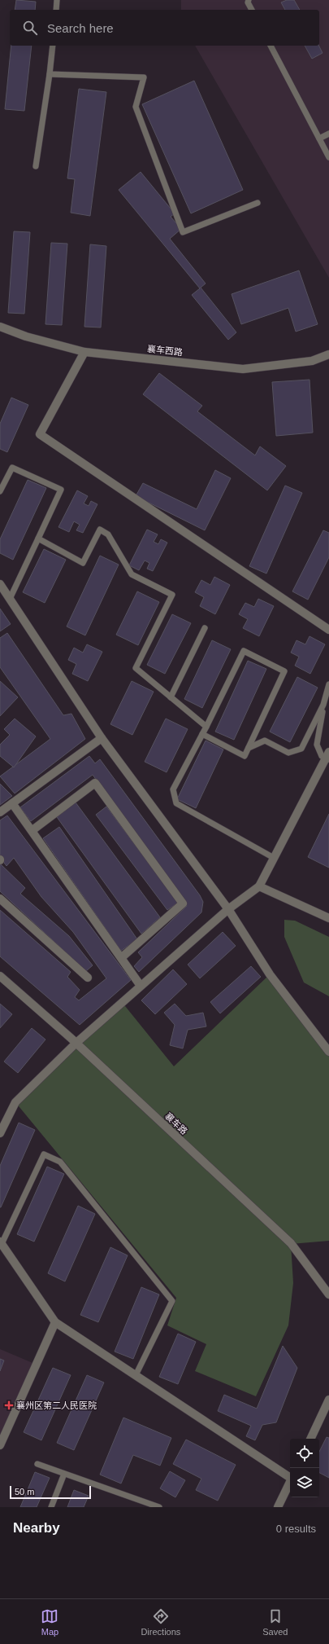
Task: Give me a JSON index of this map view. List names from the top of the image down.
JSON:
{
  "streets": {
    "street": ["襄车西路", "襄车路"]
  },
  "places": {
    "health": ["襄州区第二人民医院"]
  },
  "scale_bar": "50 m",
  "page": {
    "search": "Search here",
    "scale": "50 m",
    "heading": ["Nearby", "0 results"],
    "nav": ["Map", "Directions", "Saved"]
  }
}
